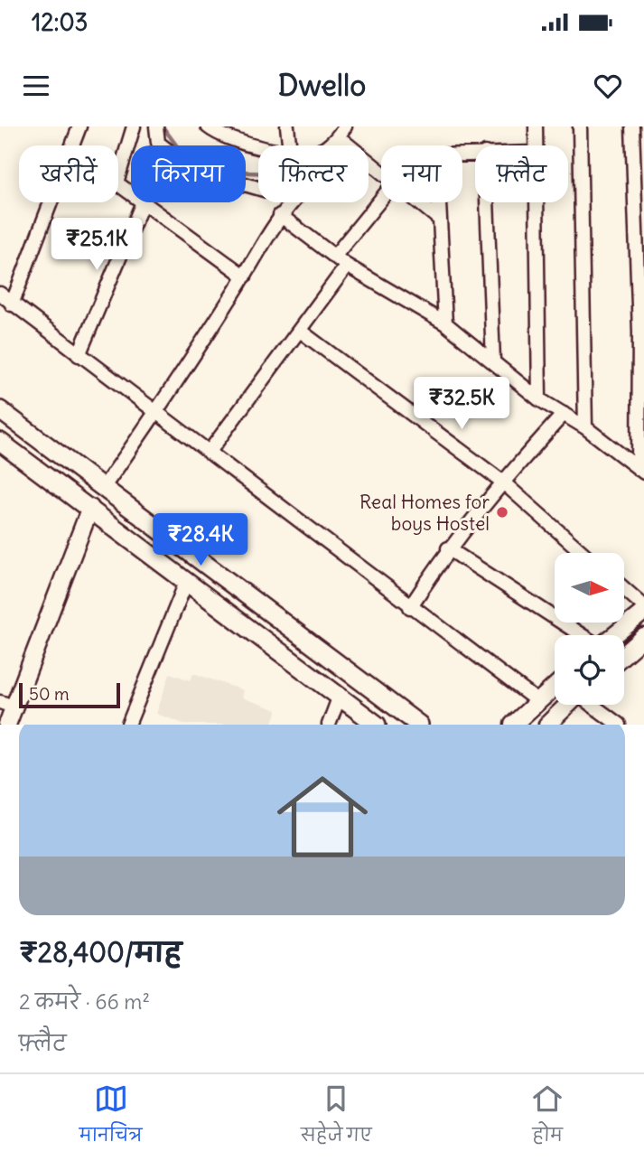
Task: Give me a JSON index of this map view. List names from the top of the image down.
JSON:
{
  "places": ["Real Homes for boys Hostel"],
  "scale_bar": "50 m",
  "north": "right",
  "page": {
    "status": "12:03",
    "header": "Dwello",
    "chip": [
      "खरीदें",
      "किराया",
      "फ़िल्टर",
      "नया",
      "फ़्लैट"
    ],
    "price": ["₹25.1K", "₹32.5K", "₹28.4K"],
    "scale": "50 m",
    "list": [
      {
        "name": "₹28,400/माह",
        "note": "2 कमरे · 66 m² · फ़्लैट"
      }
    ],
    "tabs": ["मानचित्र", "सहेजे गए", "होम"]
  }
}
